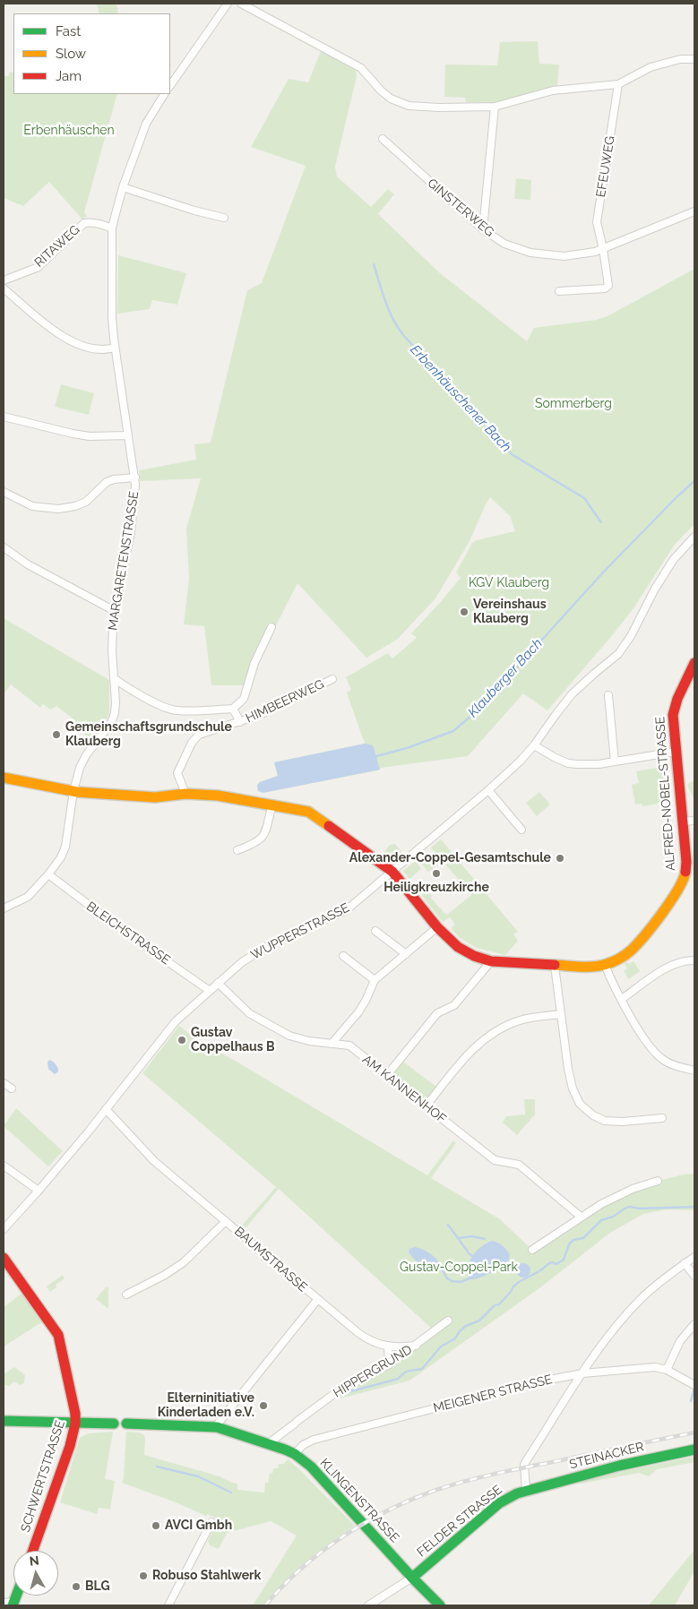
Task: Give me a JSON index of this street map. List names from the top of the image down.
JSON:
{
  "streets": {
    "street": [
      "EFEUWEG",
      "GINSTERWEG",
      "RITAWEG",
      "MARGARETENSTRASSE",
      "HIMBEERWEG",
      "ALFRED-NOBEL-STRASSE",
      "WUPPERSTRASSE",
      "BLEICHSTRASSE",
      "AM KANNENHOF",
      "BAUMSTRASSE",
      "HIPPERGRUND",
      "MEIGENER STRASSE",
      "STEINACKER",
      "SCHWERTSTRASSE",
      "KLINGENSTRASSE",
      "FELDER STRASSE"
    ]
  },
  "crossings": [
    ["EFEUWEG", "GINSTERWEG"],
    ["RITAWEG", "MARGARETENSTRASSE"],
    ["MARGARETENSTRASSE", "ALFRED-NOBEL-STRASSE"],
    ["MARGARETENSTRASSE", "BLEICHSTRASSE"],
    ["HIMBEERWEG", "ALFRED-NOBEL-STRASSE"],
    ["ALFRED-NOBEL-STRASSE", "WUPPERSTRASSE"],
    ["WUPPERSTRASSE", "BLEICHSTRASSE"],
    ["WUPPERSTRASSE", "AM KANNENHOF"],
    ["WUPPERSTRASSE", "BAUMSTRASSE"],
    ["BAUMSTRASSE", "KLINGENSTRASSE"],
    ["HIPPERGRUND", "KLINGENSTRASSE"],
    ["MEIGENER STRASSE", "KLINGENSTRASSE"],
    ["STEINACKER", "FELDER STRASSE"],
    ["KLINGENSTRASSE", "FELDER STRASSE"]
  ],
  "water": ["Erbenhäuschener Bach", "Klauberger Bach"],
  "parks": [
    "Erbenhäuschen",
    "Sommerberg",
    "KGV Klauberg",
    "Gustav-Coppel-Park"
  ],
  "places": [
    "Vereinshaus Klauberg",
    "Gemeinschaftsgrundschule Klauberg",
    "Alexander-Coppel-Gesamtschule",
    "Heiligkreuzkirche",
    "Gustav Coppelhaus B",
    "Elterninitiative Kinderladen e.V.",
    "AVCI Gmbh",
    "Robuso Stahlwerk",
    "BLG"
  ],
  "legend": ["Fast", "Slow", "Jam"],
  "north": "top"
}
